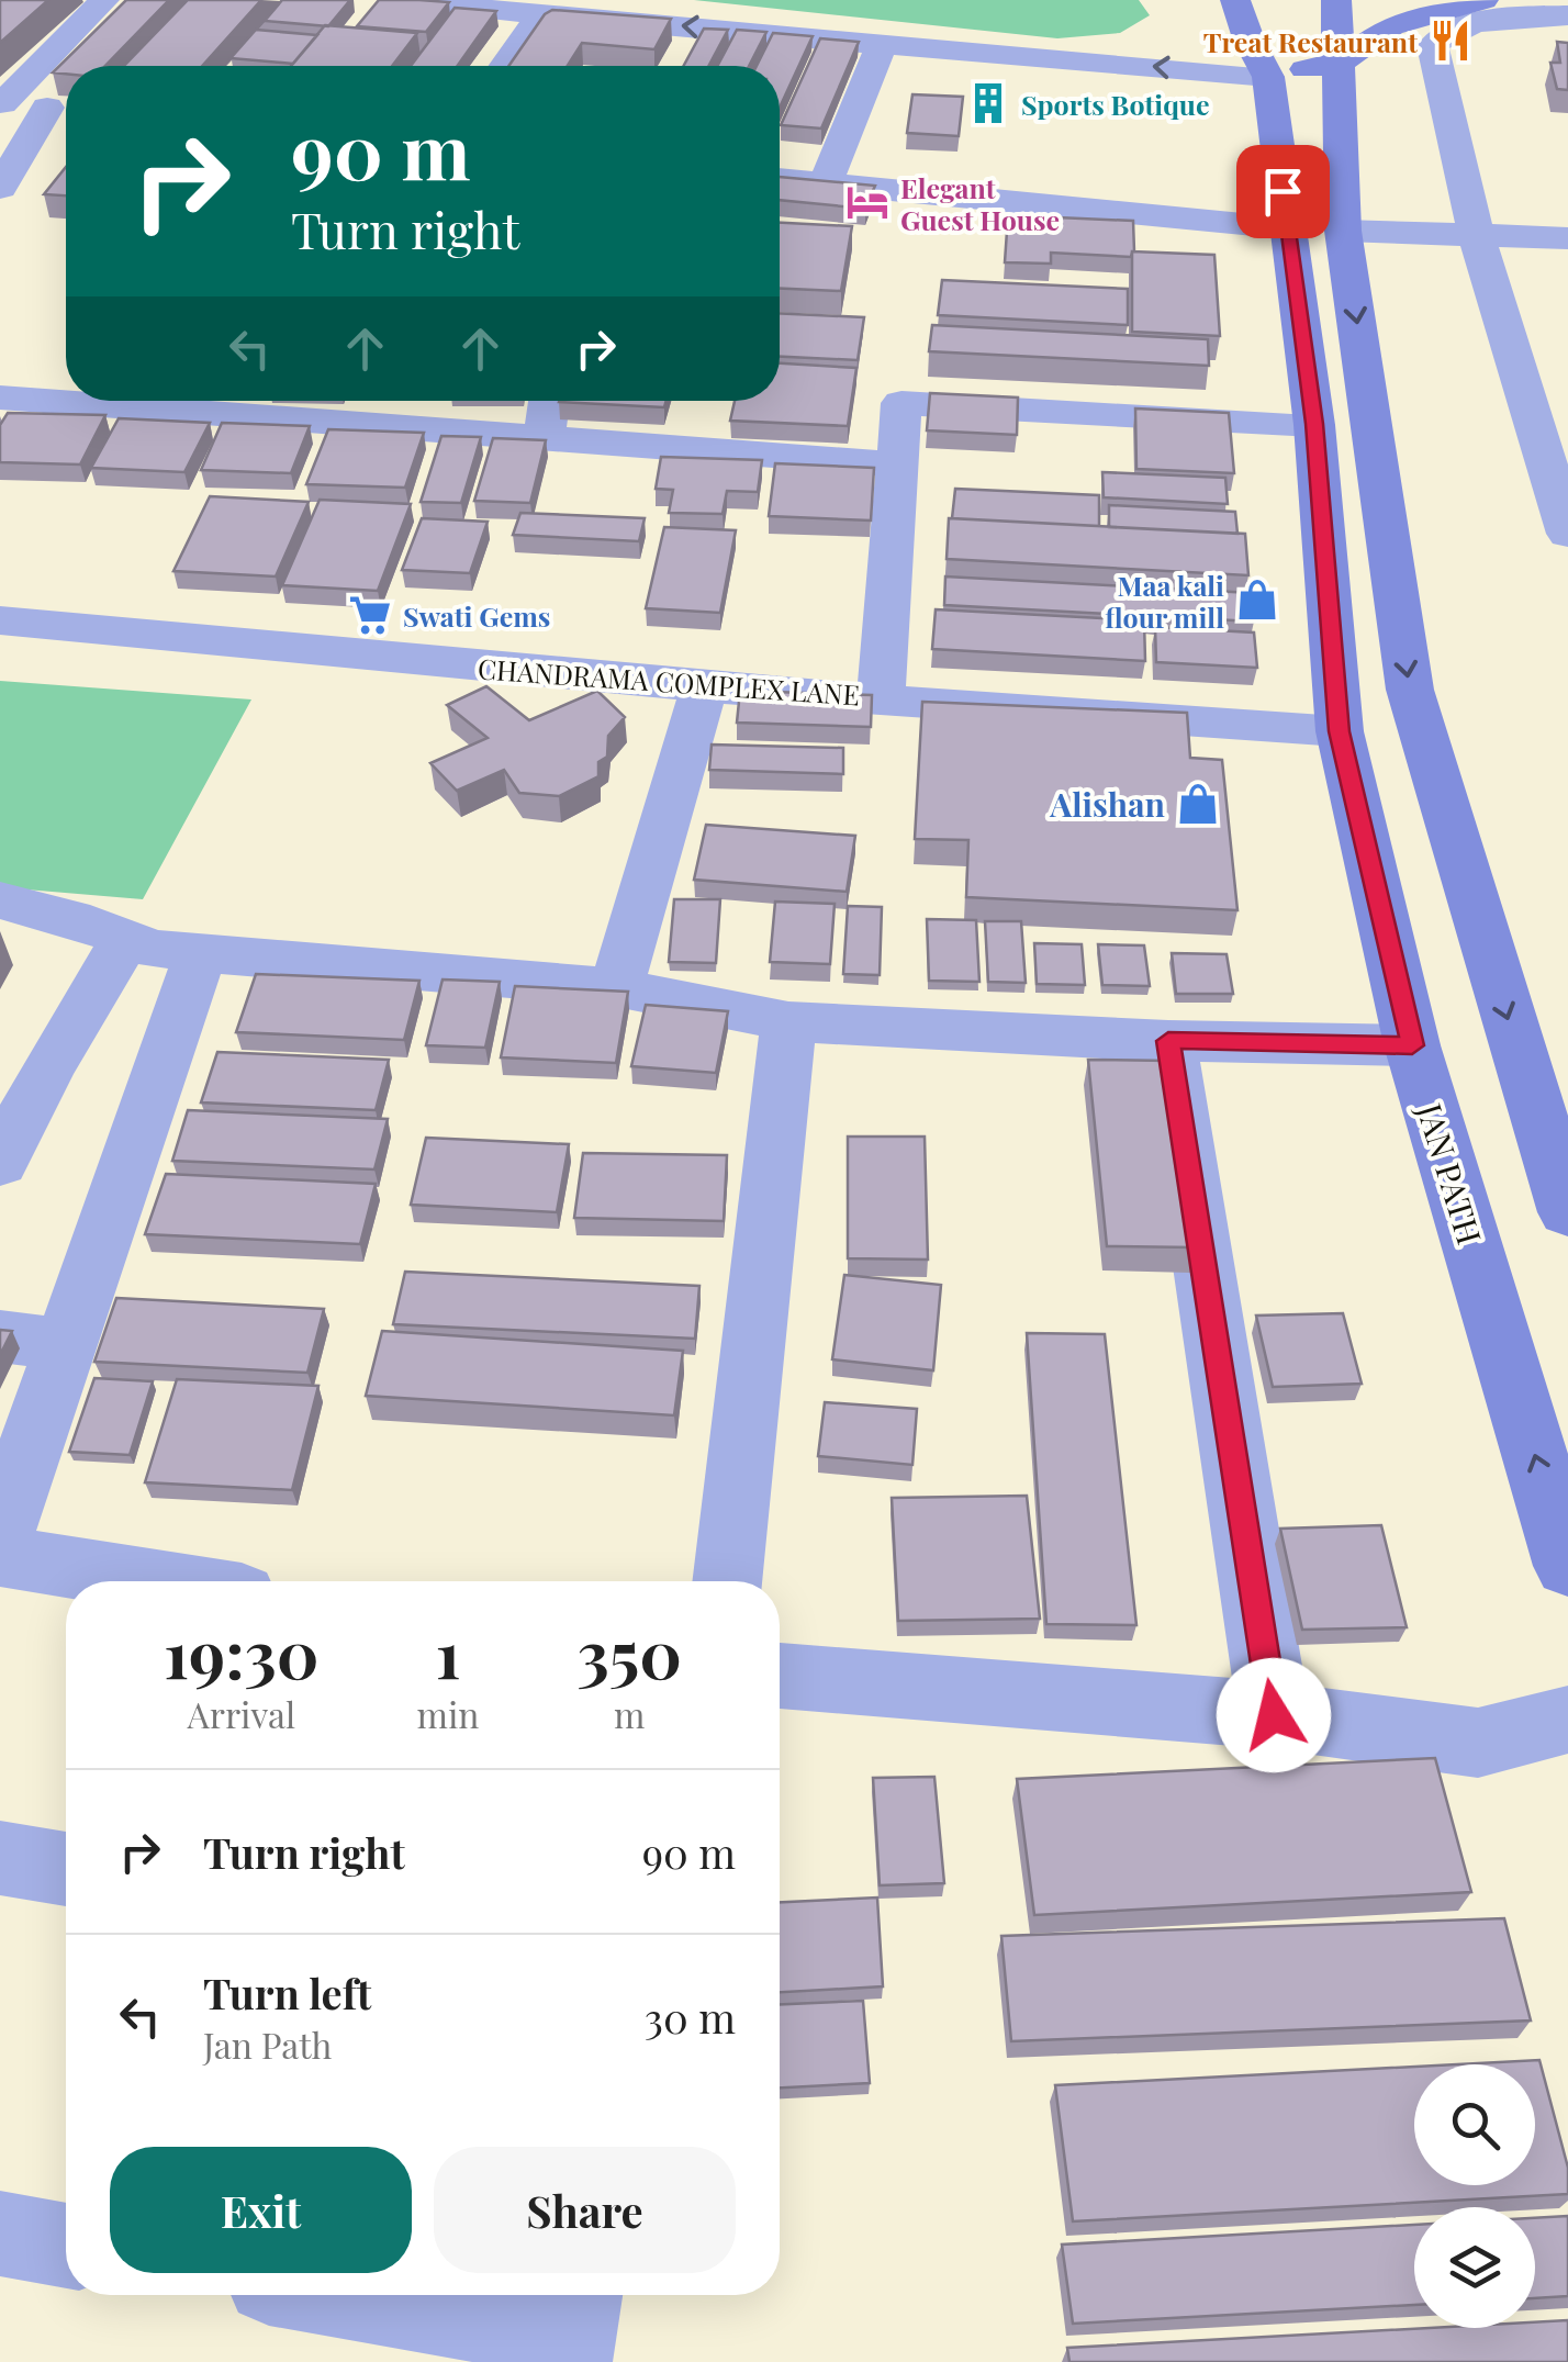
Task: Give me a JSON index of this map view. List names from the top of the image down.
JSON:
{
  "streets": {
    "main road": ["JAN PATH"],
    "street": ["CHANDRAMA COMPLEX LANE"]
  },
  "crossings": [
    ["CHANDRAMA COMPLEX LANE", "JAN PATH"]
  ],
  "places": {
    "restaurant": ["Treat Restaurant"],
    "building": ["Sports Botique"],
    "hotel": ["Elegant Guest House"],
    "shop": ["Maa kali flour mill", "Alishan"],
    "supermarket": ["Swati Gems"]
  },
  "page": {
    "turn": ["90 m", "Turn right"],
    "eta": [
      "19:30",
      "Arrival",
      "1",
      "min",
      "350",
      "m"
    ],
    "list": [
      {
        "name": "Turn right",
        "value": "90 m"
      },
      {
        "name": "Turn left",
        "note": "Jan Path",
        "value": "30 m"
      }
    ],
    "buttons": ["Exit", "Share"]
  }
}
